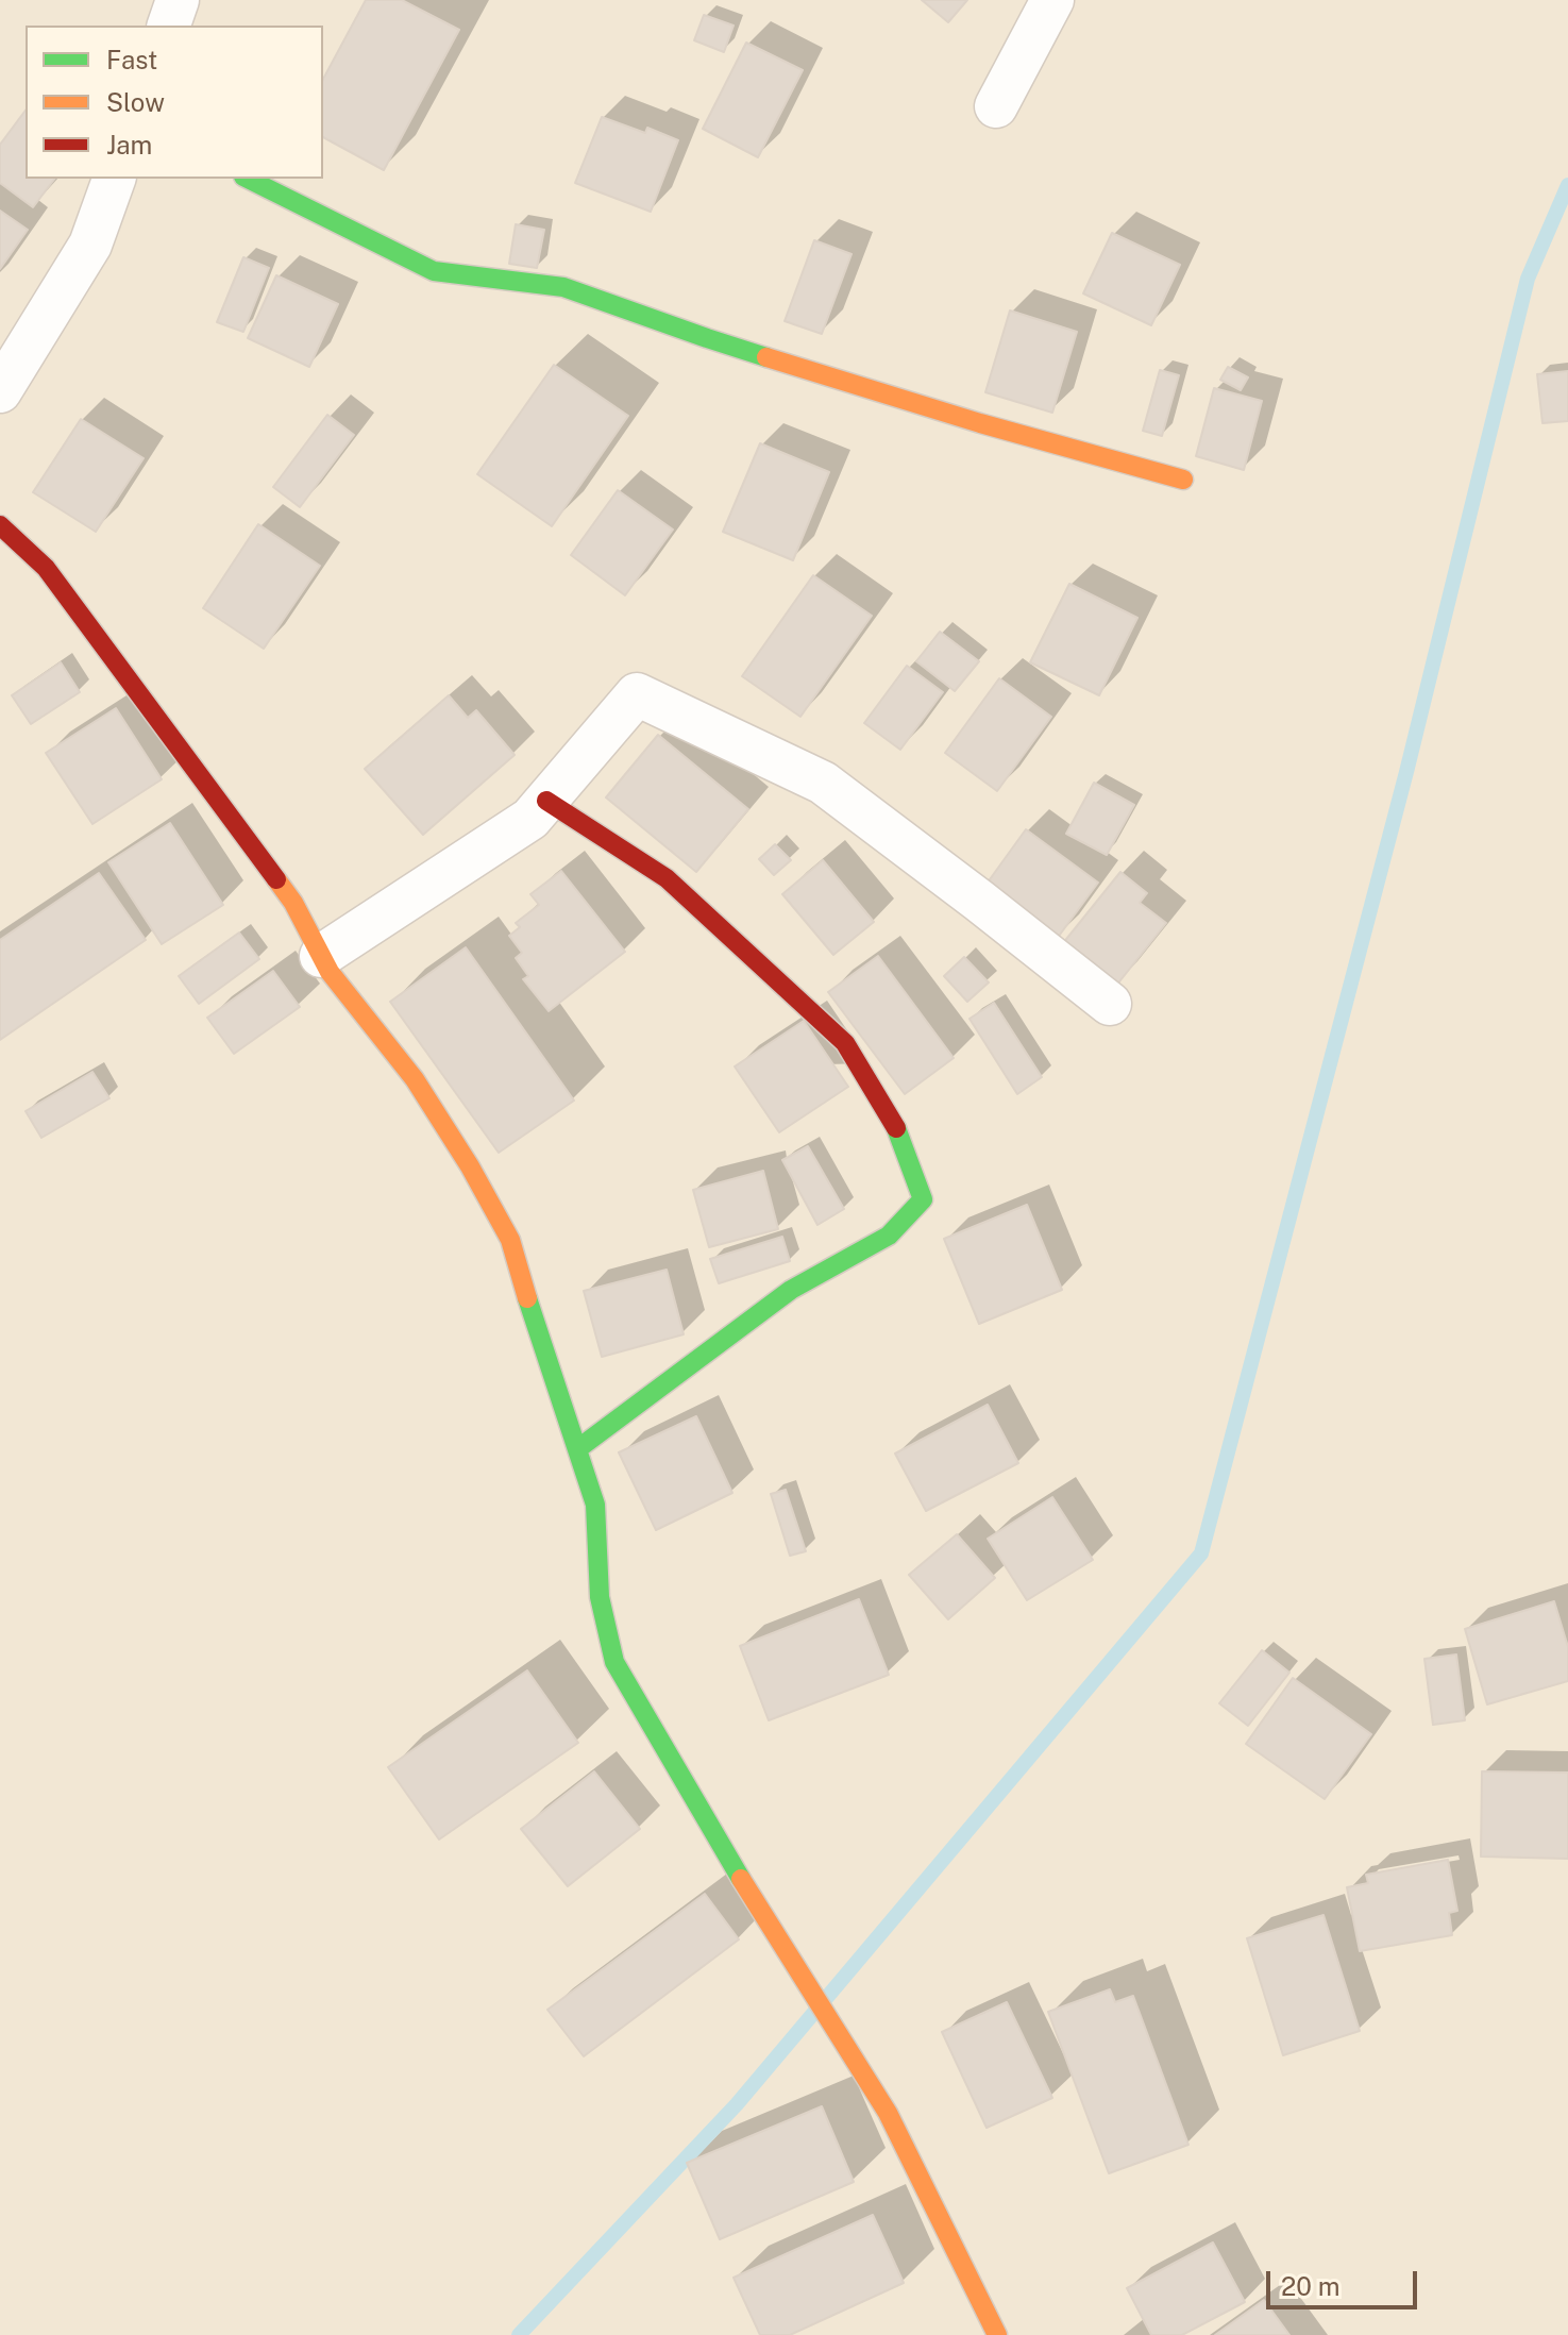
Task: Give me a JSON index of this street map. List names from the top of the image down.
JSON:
{
  "legend": ["Fast", "Slow", "Jam"],
  "scale_bar": "20 m"
}
